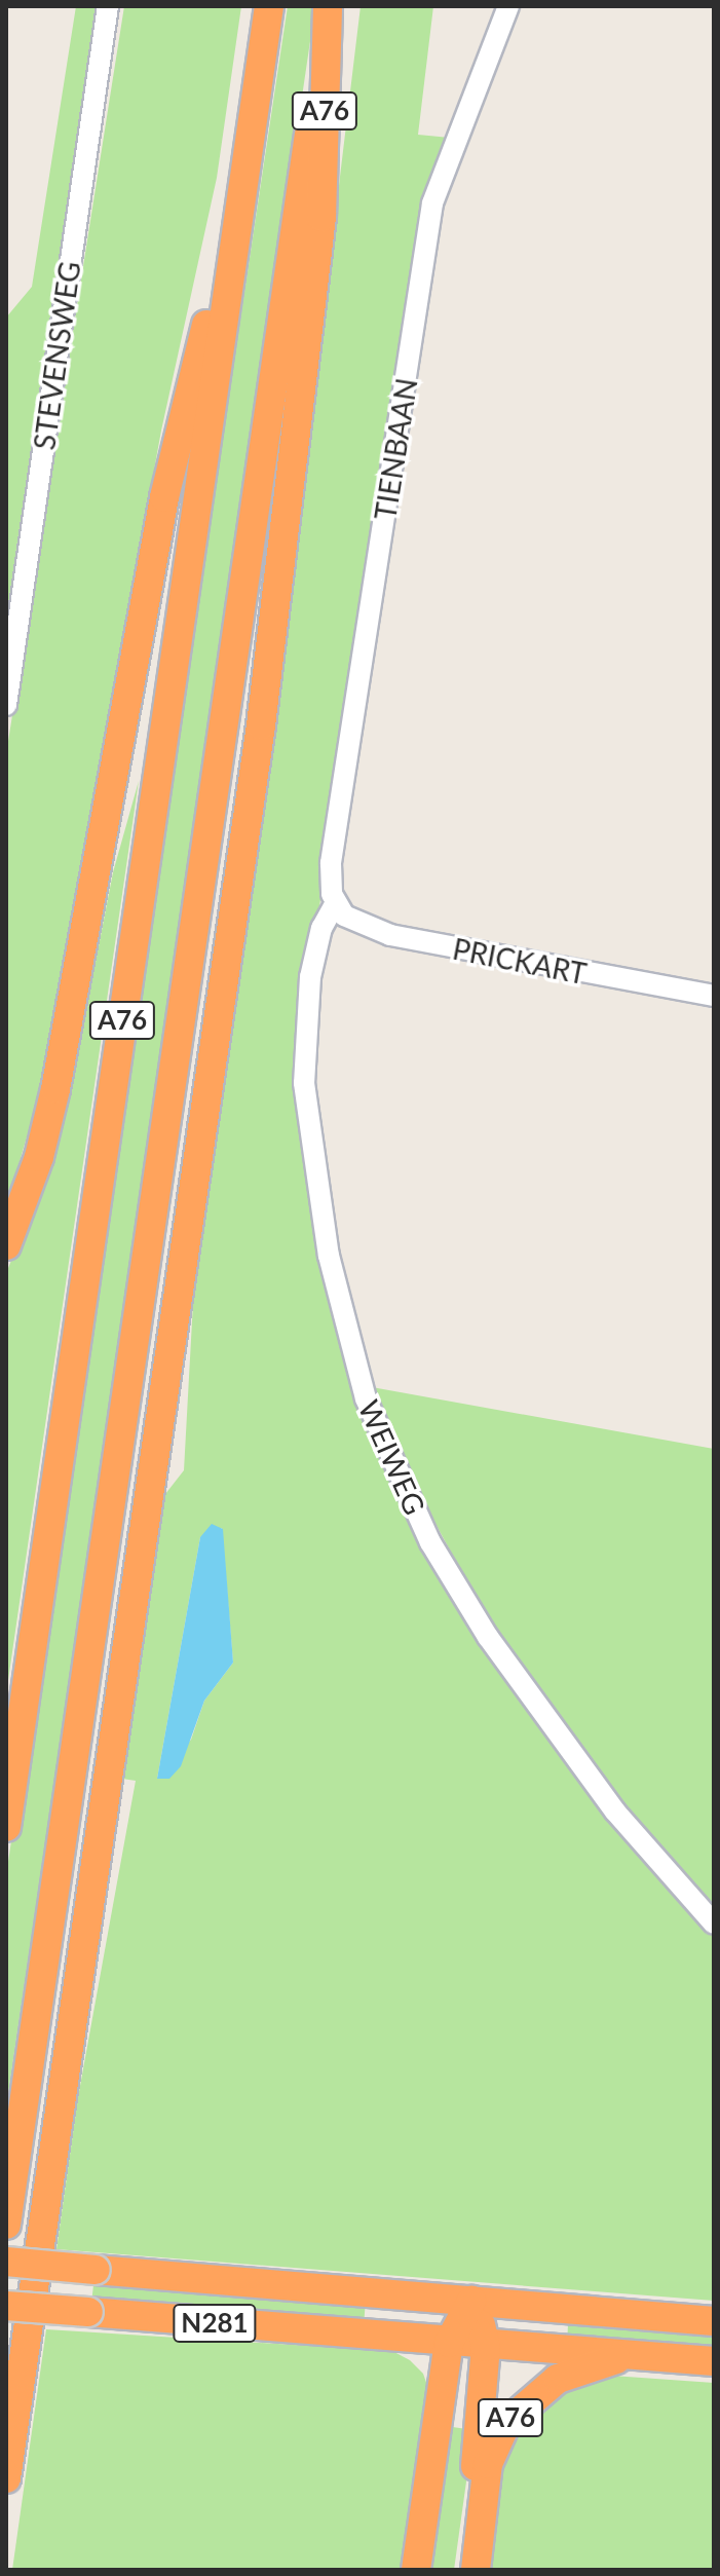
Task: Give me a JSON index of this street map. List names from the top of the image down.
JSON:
{
  "streets": {
    "highway": ["A76", "N281"],
    "street": [
      "STEVENSWEG",
      "TIENBAAN",
      "PRICKART",
      "WEIWEG"
    ]
  },
  "crossings": [
    ["A76", "N281"],
    ["TIENBAAN", "PRICKART"],
    ["TIENBAAN", "WEIWEG"],
    ["PRICKART", "WEIWEG"]
  ]
}
